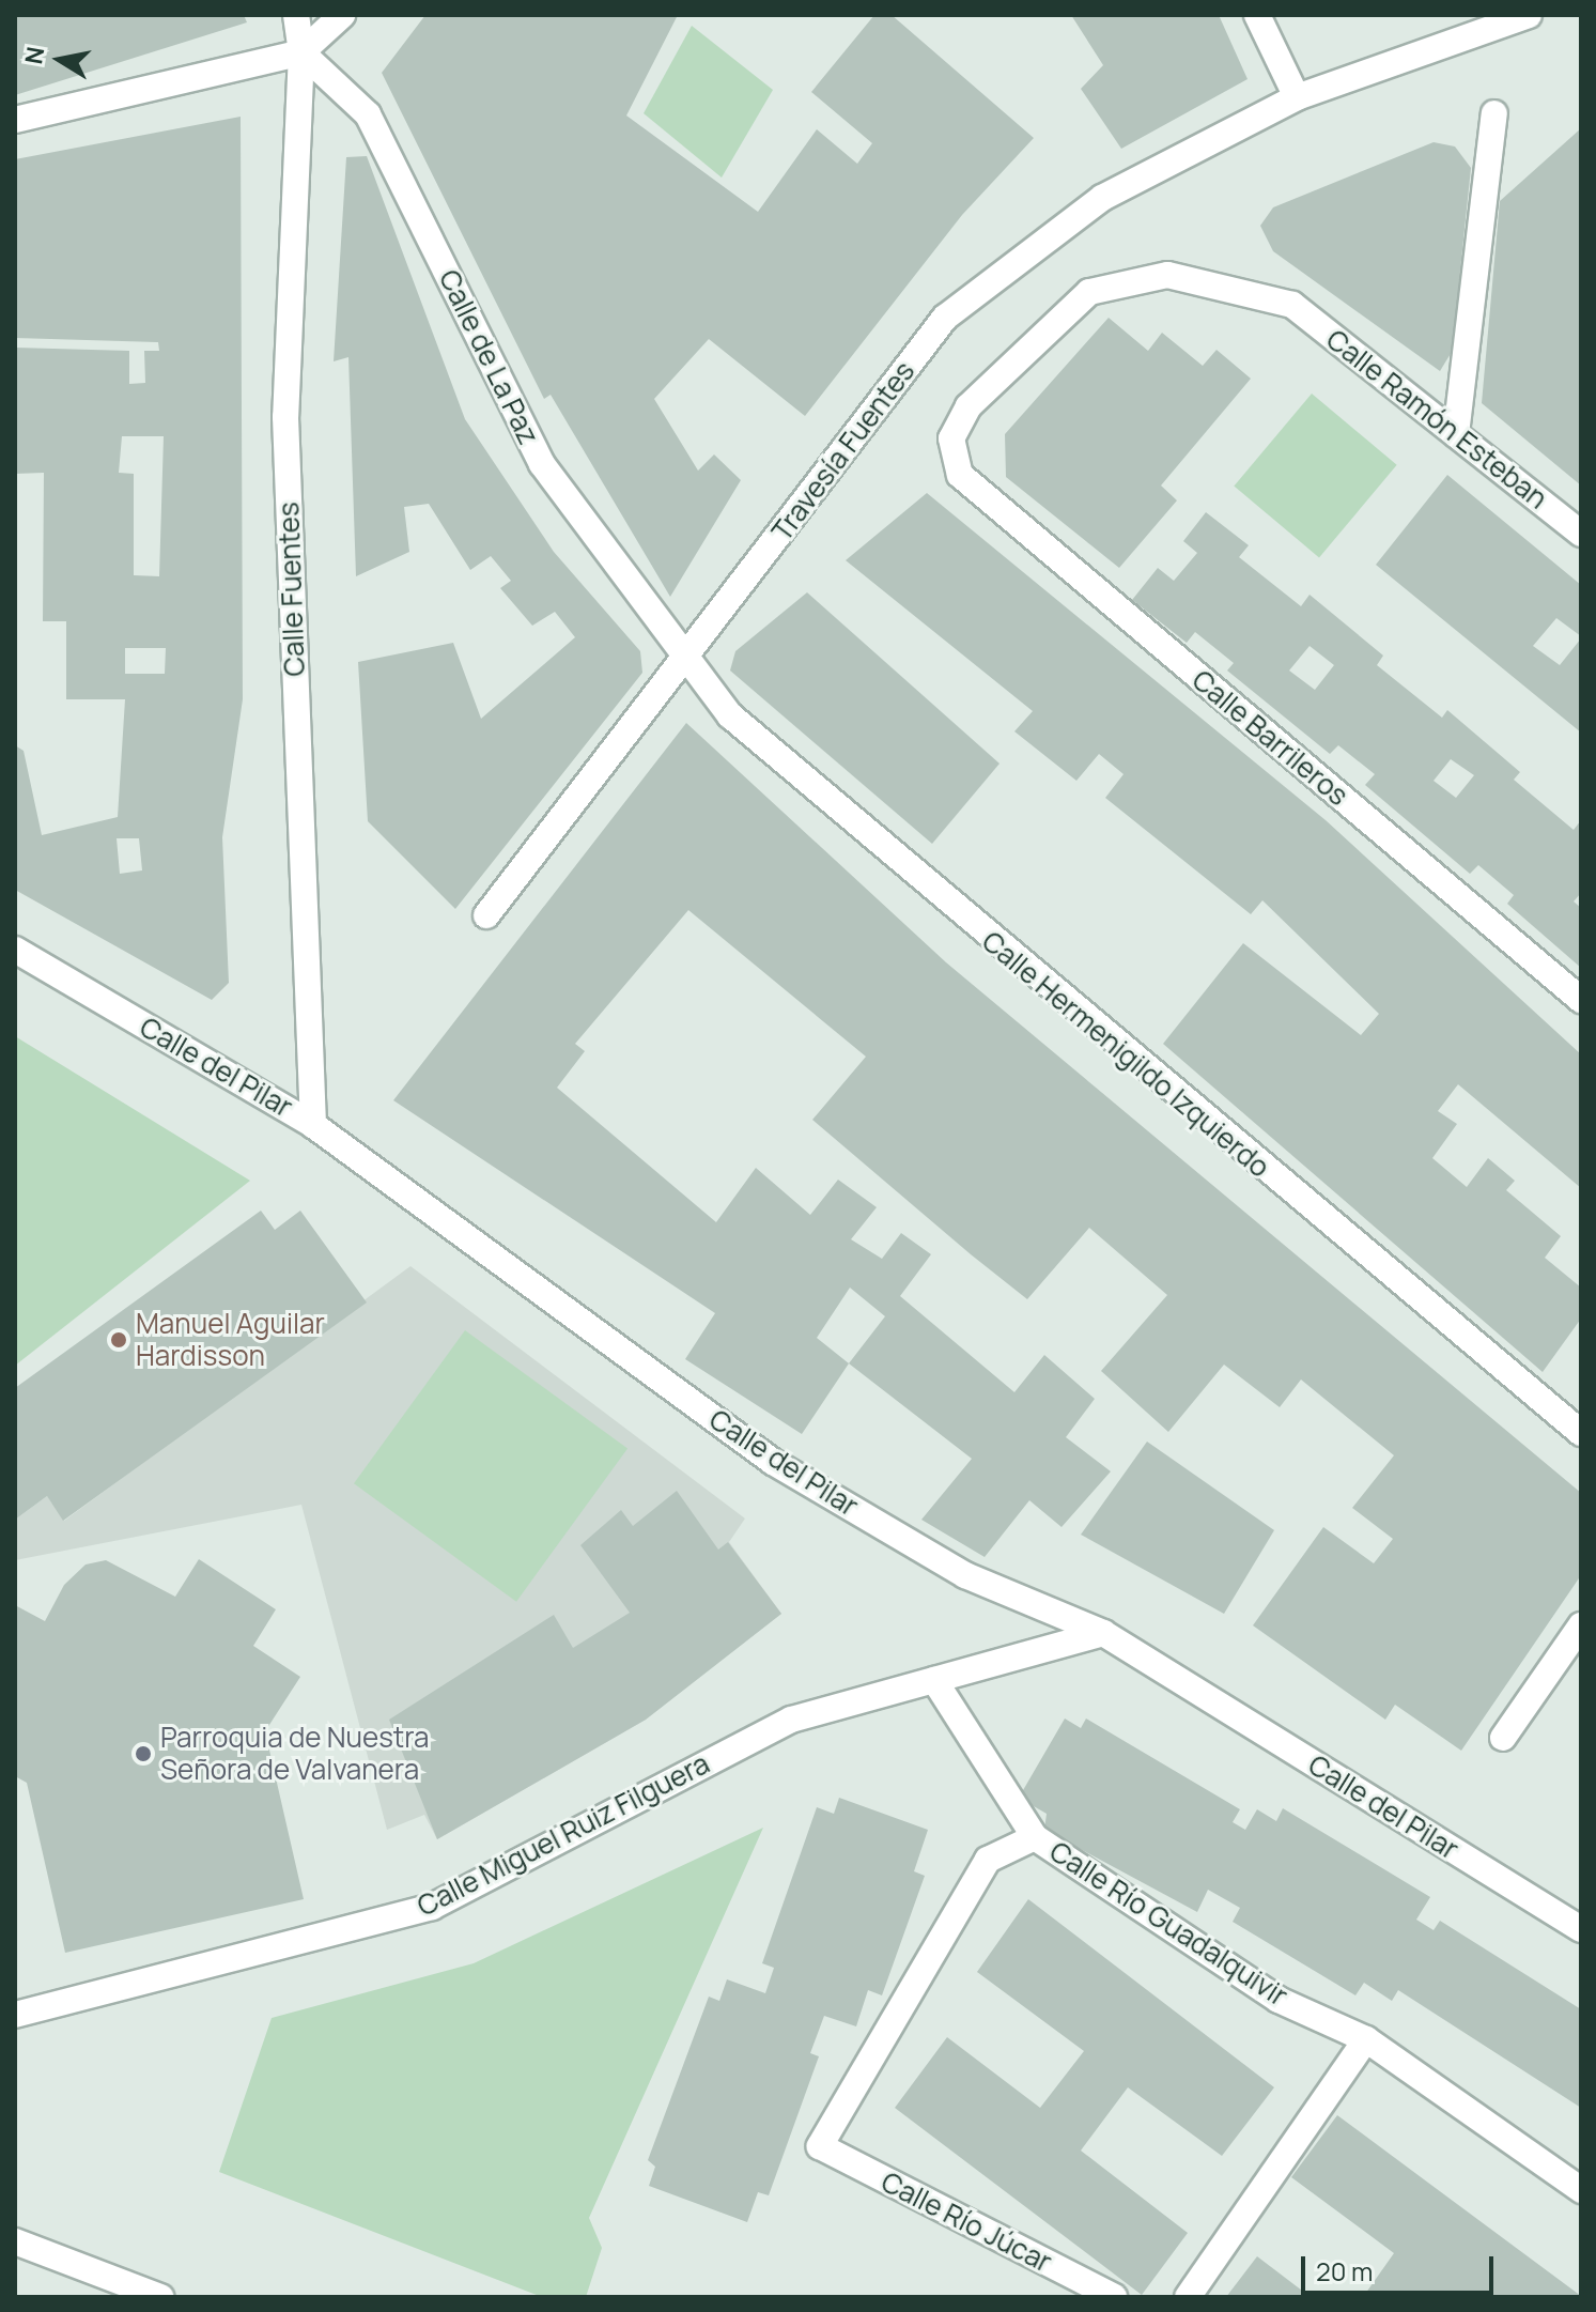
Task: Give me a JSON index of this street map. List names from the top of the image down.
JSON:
{
  "streets": {
    "street": [
      "Calle de La Paz",
      "Calle Ramón Esteban",
      "Travesía Fuentes",
      "Calle Fuentes",
      "Calle Barrileros",
      "Calle Hermenigildo Izquierdo",
      "Calle del Pilar",
      "Calle Miguel Ruiz Filguera",
      "Calle Río Guadalquivir",
      "Calle Río Júcar"
    ]
  },
  "crossings": [
    ["Calle de La Paz", "Travesía Fuentes"],
    ["Calle de La Paz", "Calle Fuentes"],
    ["Calle de La Paz", "Calle Hermenigildo Izquierdo"],
    ["Calle Ramón Esteban", "Calle Barrileros"],
    ["Travesía Fuentes", "Calle Hermenigildo Izquierdo"],
    ["Calle Fuentes", "Calle del Pilar"],
    ["Calle del Pilar", "Calle Miguel Ruiz Filguera"],
    ["Calle Río Guadalquivir", "Calle Río Júcar"]
  ],
  "places": ["Manuel Aguilar Hardisson", "Parroquia de Nuestra Señora de Valvanera"],
  "scale_bar": "20 m",
  "north": "left"
}
